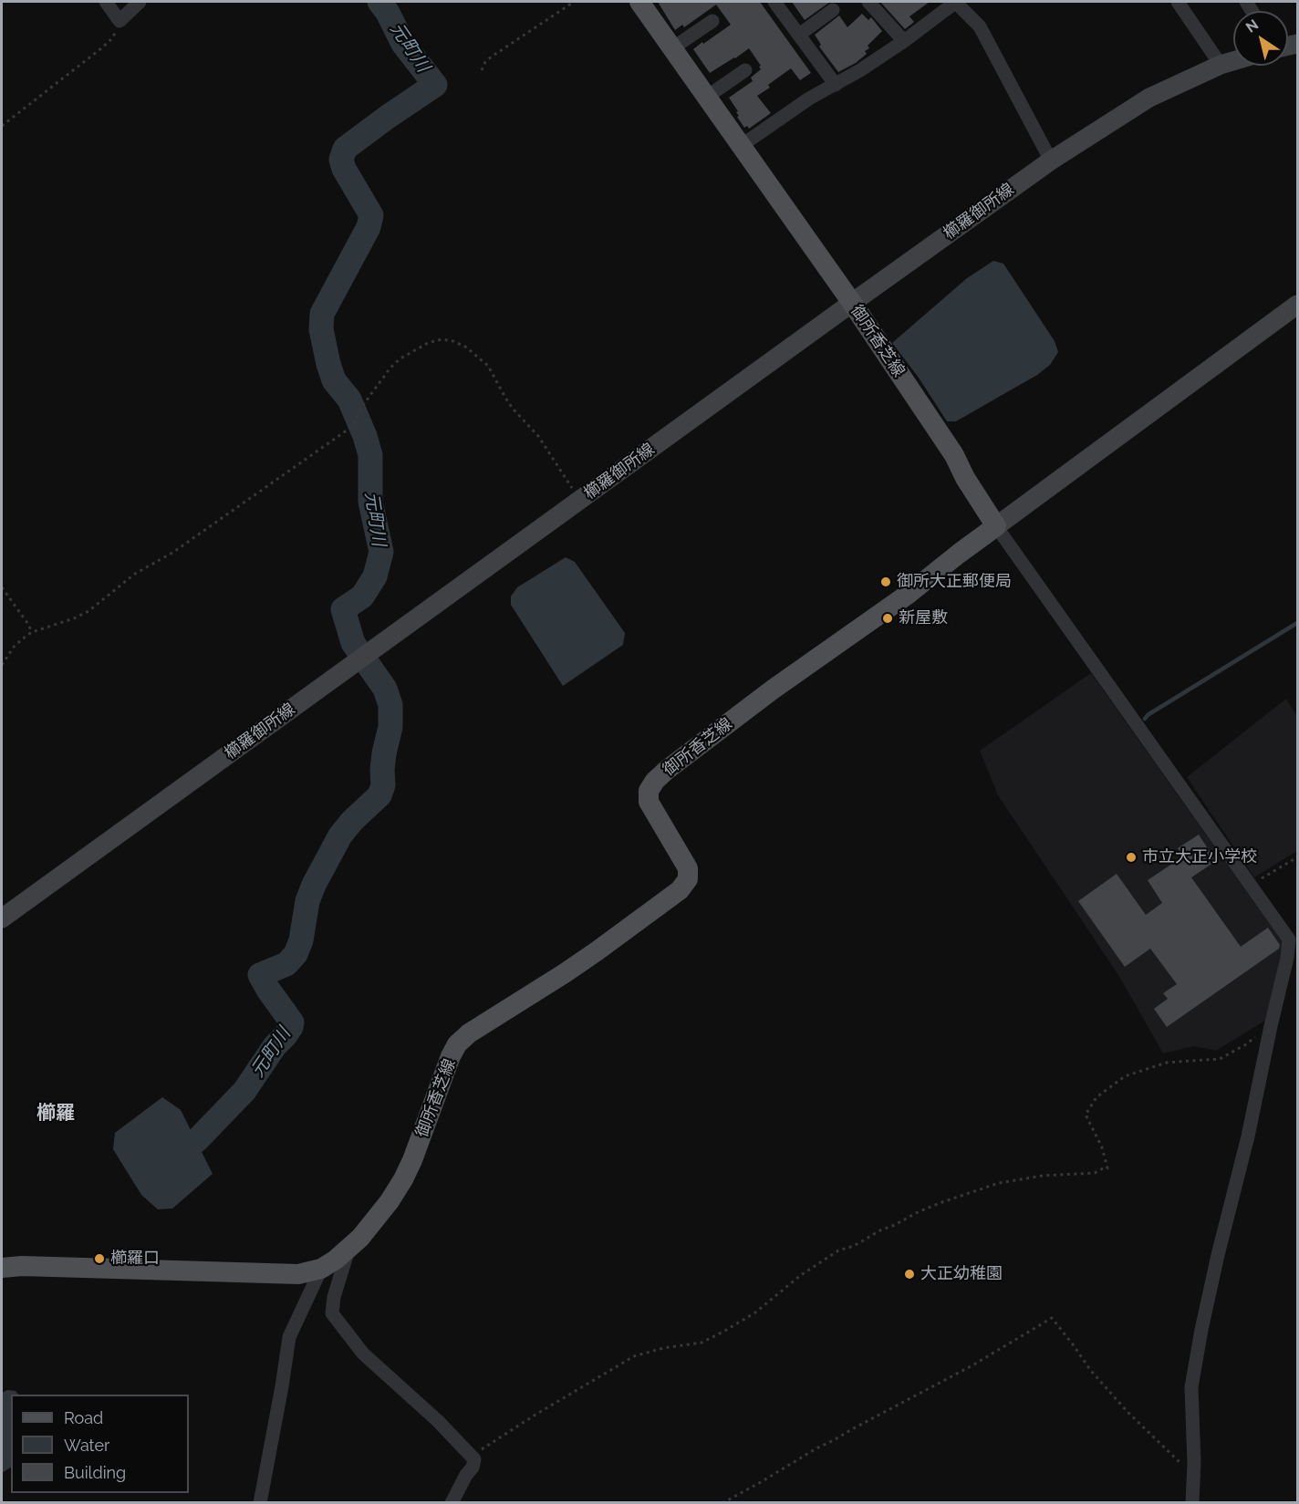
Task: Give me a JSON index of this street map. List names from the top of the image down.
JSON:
{
  "streets": {
    "main road": ["櫛羅御所線", "御所香芝線"]
  },
  "crossings": [
    ["櫛羅御所線", "御所香芝線"]
  ],
  "districts": ["櫛羅"],
  "water": ["元町川"],
  "places": [
    "御所大正郵便局",
    "新屋敷",
    "市立大正小学校",
    "櫛羅口",
    "大正幼稚園"
  ],
  "legend": ["Road", "Water", "Building"],
  "north": "top left"
}
